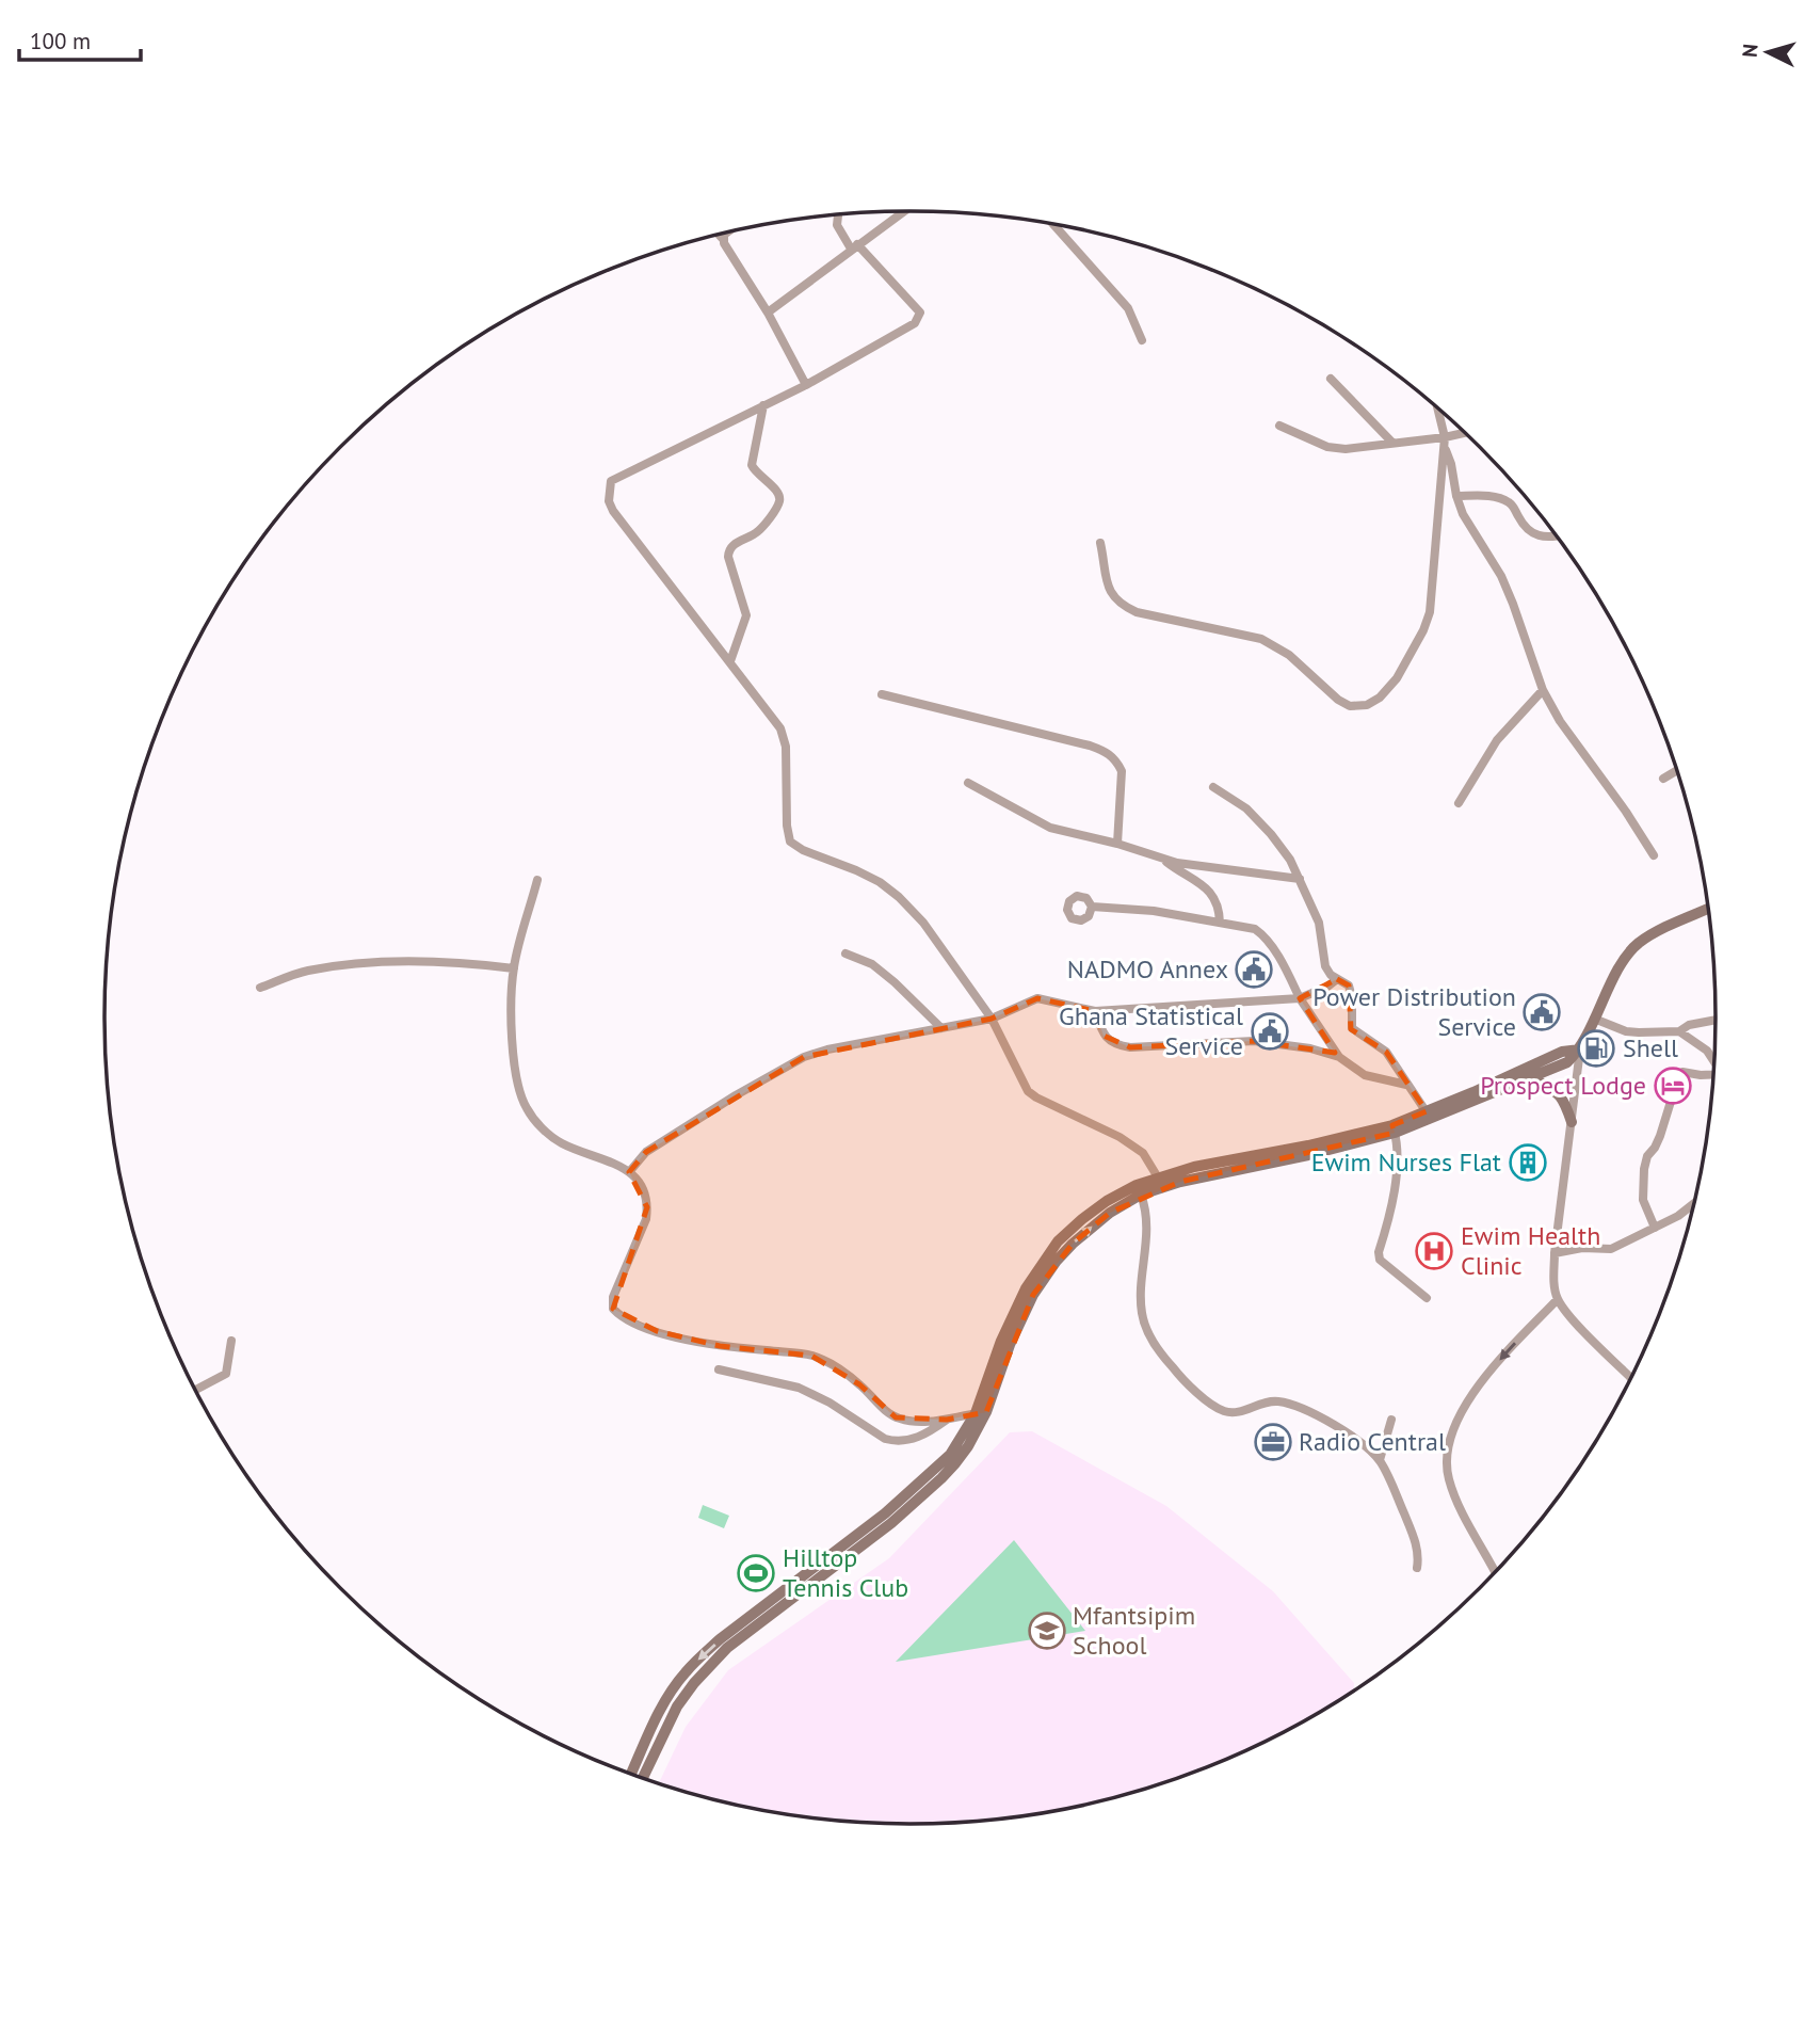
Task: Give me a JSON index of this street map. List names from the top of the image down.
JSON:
{
  "places": {
    "public building": ["NADMO Annex", "Power Distribution Service", "Ghana Statistical Service"],
    "fuel station": ["Shell"],
    "hotel": ["Prospect Lodge"],
    "building": ["Ewim Nurses Flat"],
    "hospital": ["Ewim Health Clinic"],
    "office": ["Radio Central"],
    "sports": ["Hilltop Tennis Club"],
    "school or university": ["Mfantsipim School"]
  },
  "scale_bar": "100 m",
  "north": "left"
}
